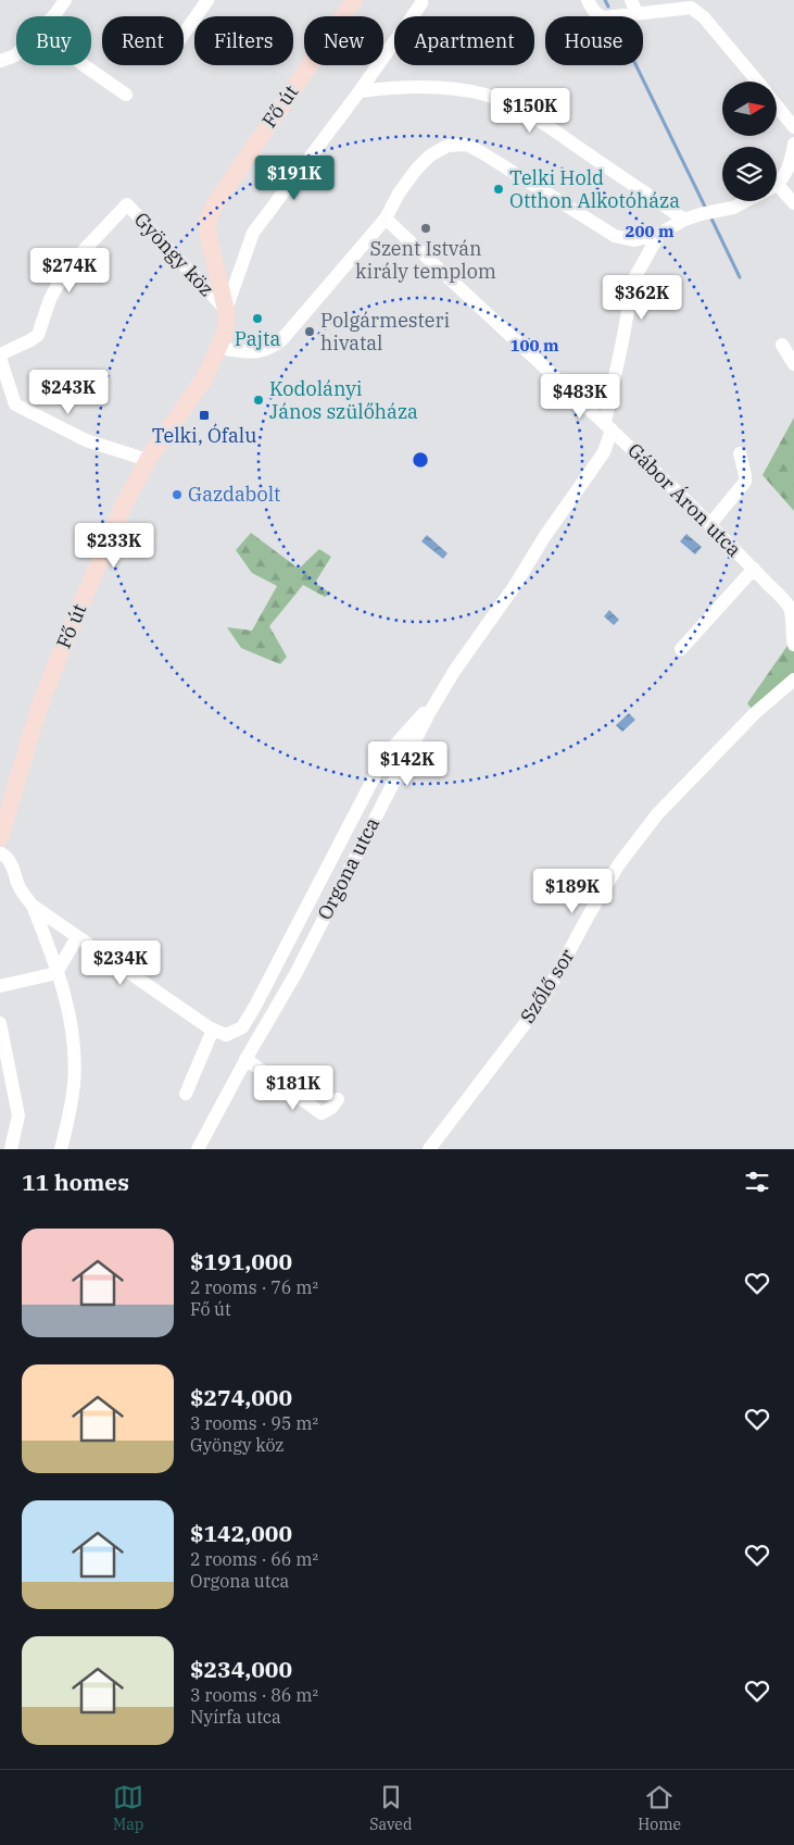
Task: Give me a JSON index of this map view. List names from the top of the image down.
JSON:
{
  "streets": {
    "main road": ["Fő út"],
    "street": [
      "Gyöngy köz",
      "Gábor Áron utca",
      "Orgona utca",
      "Szőlő sor"
    ]
  },
  "crossings": [
    ["Fő út", "Gyöngy köz"],
    ["Gábor Áron utca", "Orgona utca"]
  ],
  "places": {
    "other": [
      "Telki Hold Otthon Alkotóháza",
      "Szent István király templom",
      "Pajta",
      "Polgármesteri hivatal",
      "Kodolányi János szülőháza",
      "Gazdabolt"
    ],
    "transit": ["Telki, Ófalu"]
  },
  "north": "right",
  "page": {
    "chip": [
      "Buy",
      "Rent",
      "Filters",
      "New",
      "Apartment",
      "House"
    ],
    "price": [
      "$150K",
      "$191K",
      "$274K",
      "$362K",
      "$243K",
      "$483K",
      "$233K",
      "$142K",
      "$189K",
      "$234K",
      "$181K"
    ],
    "heading": "11 homes",
    "list": [
      {
        "name": "$191,000",
        "note": "2 rooms · 76 m² · Fő út"
      },
      {
        "name": "$274,000",
        "note": "3 rooms · 95 m² · Gyöngy köz"
      },
      {
        "name": "$142,000",
        "note": "2 rooms · 66 m² · Orgona utca"
      },
      {
        "name": "$234,000",
        "note": "3 rooms · 86 m² · Nyírfa utca"
      }
    ],
    "tabs": ["Map", "Saved", "Home"]
  },
  "rings": ["200 m", "100 m"]
}
